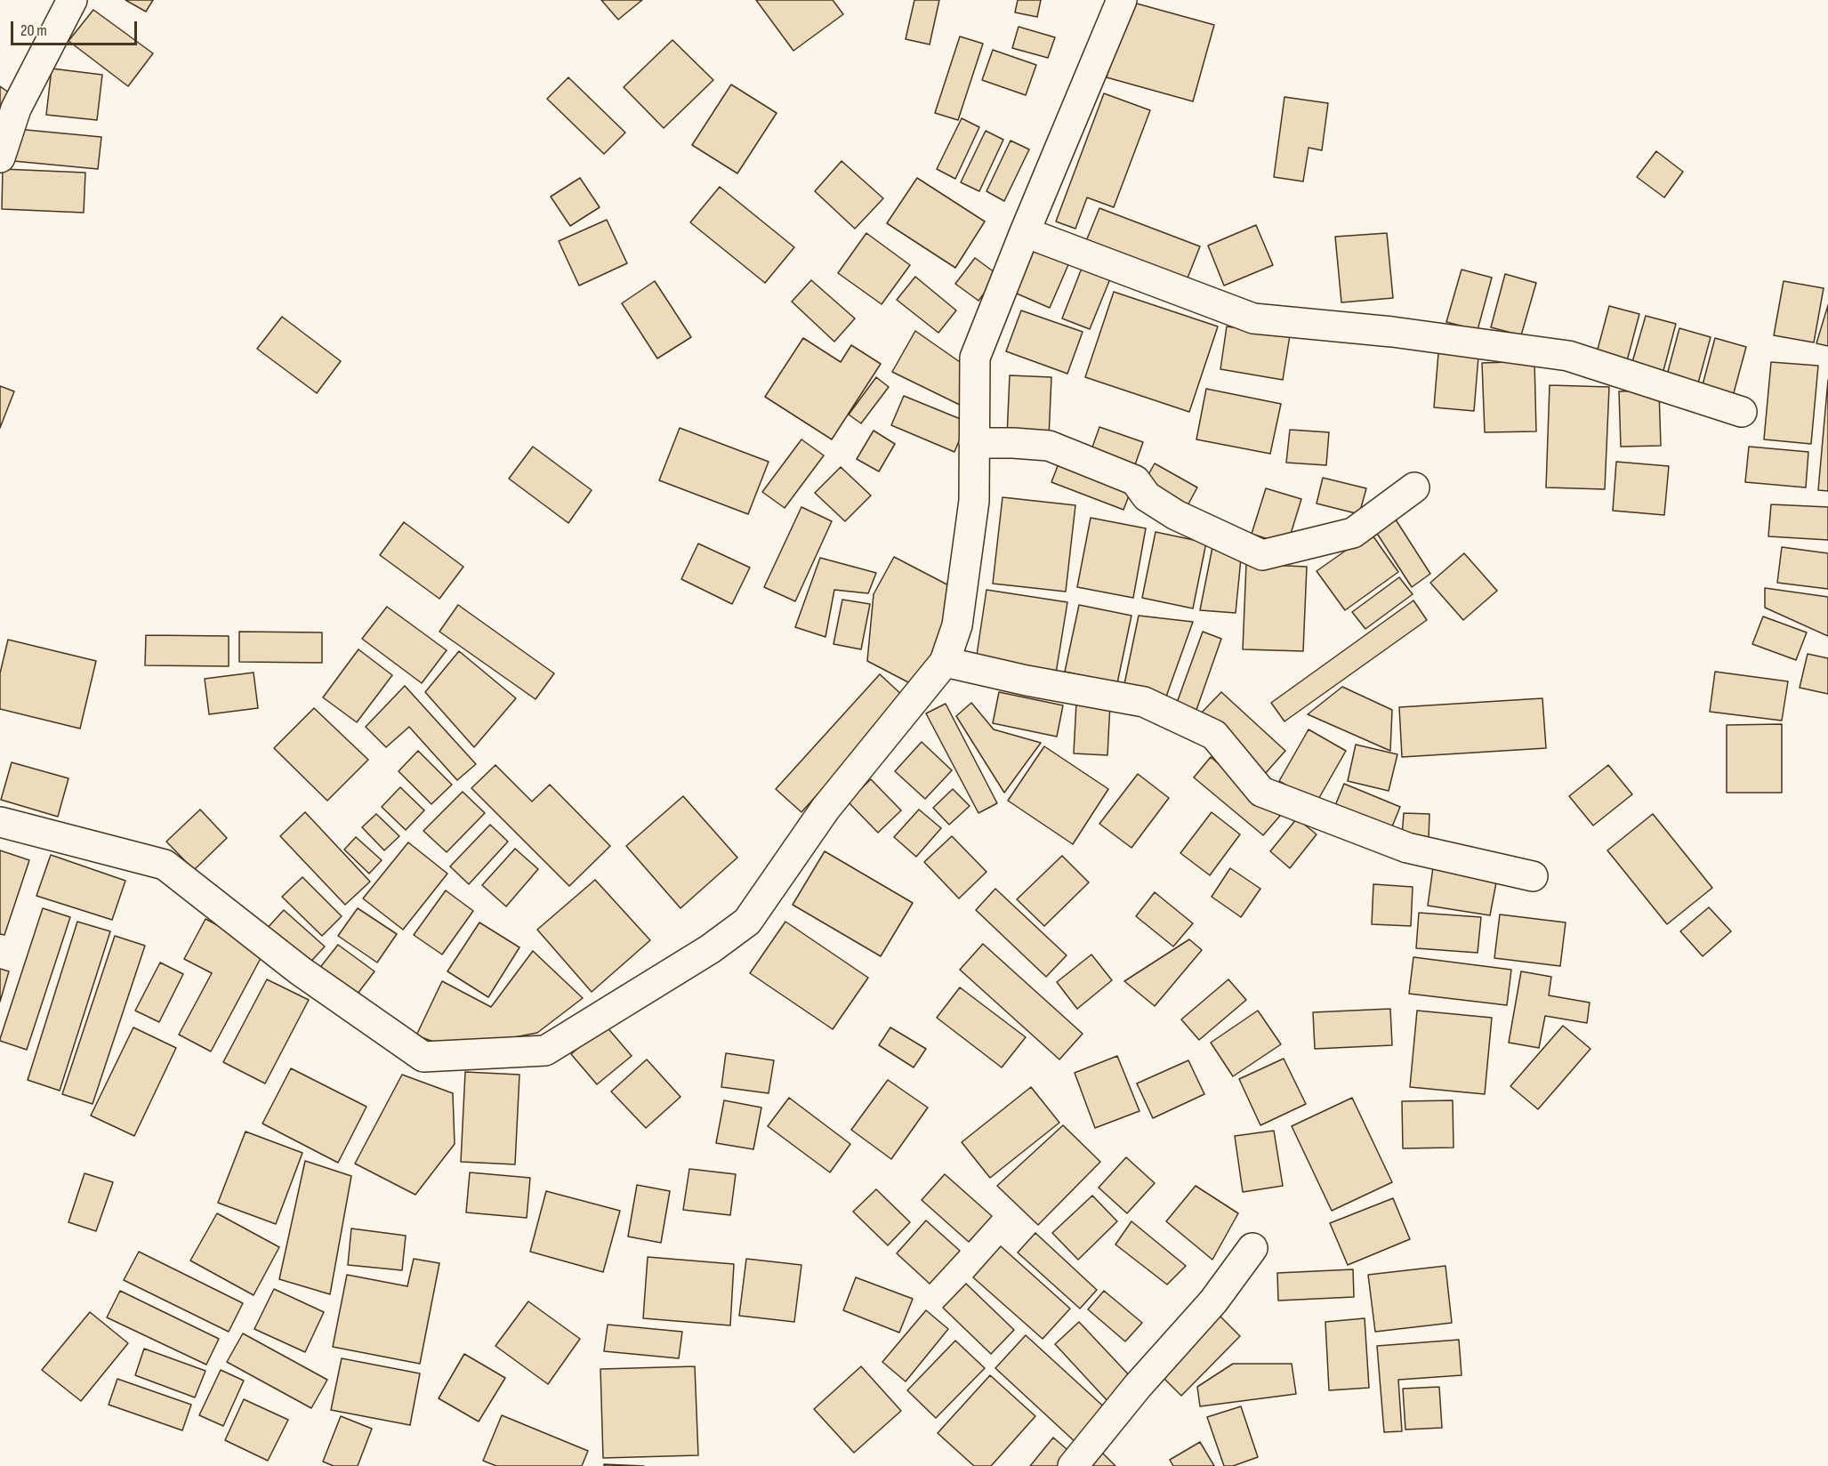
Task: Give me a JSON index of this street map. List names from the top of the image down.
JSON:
{
  "scale_bar": "20 m"
}
